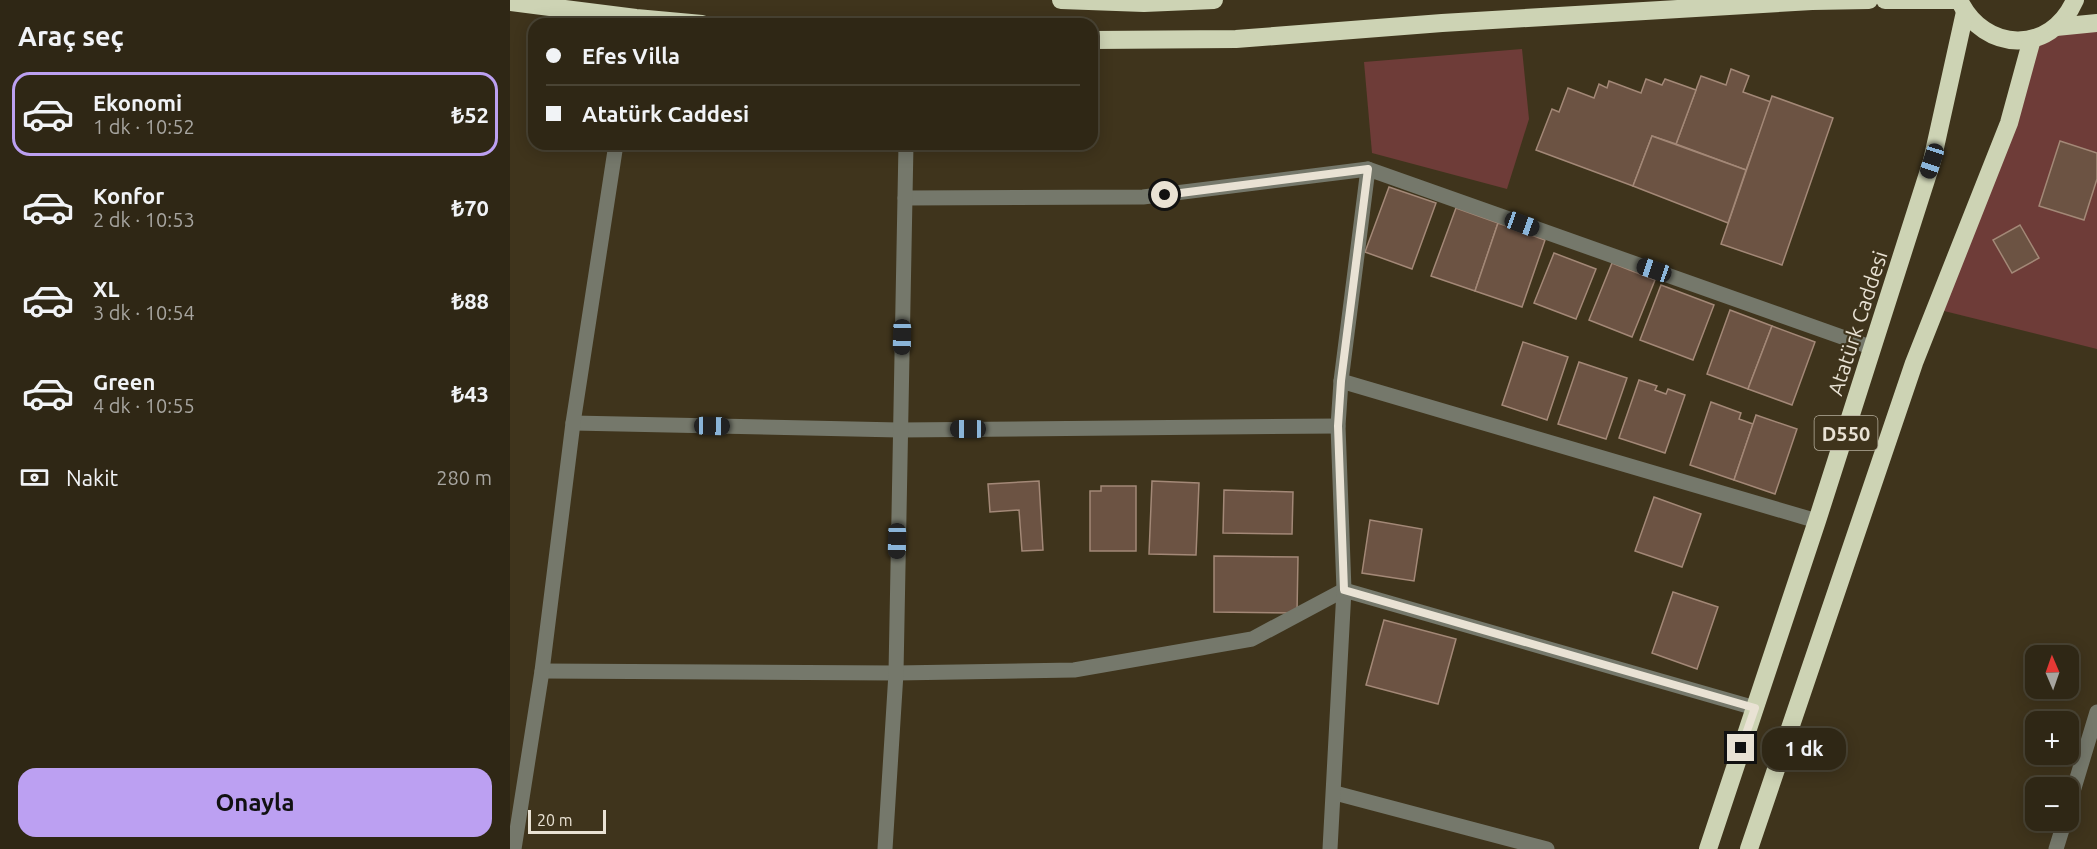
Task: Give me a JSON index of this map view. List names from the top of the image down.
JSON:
{
  "streets": {
    "highway": ["Atatürk Caddesi", "D550"]
  },
  "scale_bar": "20 m",
  "north": "top",
  "page": {
    "heading": "Araç seç",
    "banner": ["Efes Villa", "Atatürk Caddesi"],
    "list": [
      {
        "name": "Ekonomi",
        "note": "1 dk · 10:52",
        "value": "₺52"
      },
      {
        "name": "Konfor",
        "note": "2 dk · 10:53",
        "value": "₺70"
      },
      {
        "name": "XL",
        "note": "3 dk · 10:54",
        "value": "₺88"
      },
      {
        "name": "Green",
        "note": "4 dk · 10:55",
        "value": "₺43"
      }
    ],
    "pay": ["Nakit", "280 m"],
    "map_buttons": ["+", "−"],
    "bubble": "1 dk",
    "buttons": "Onayla",
    "scale": "20 m"
  }
}
